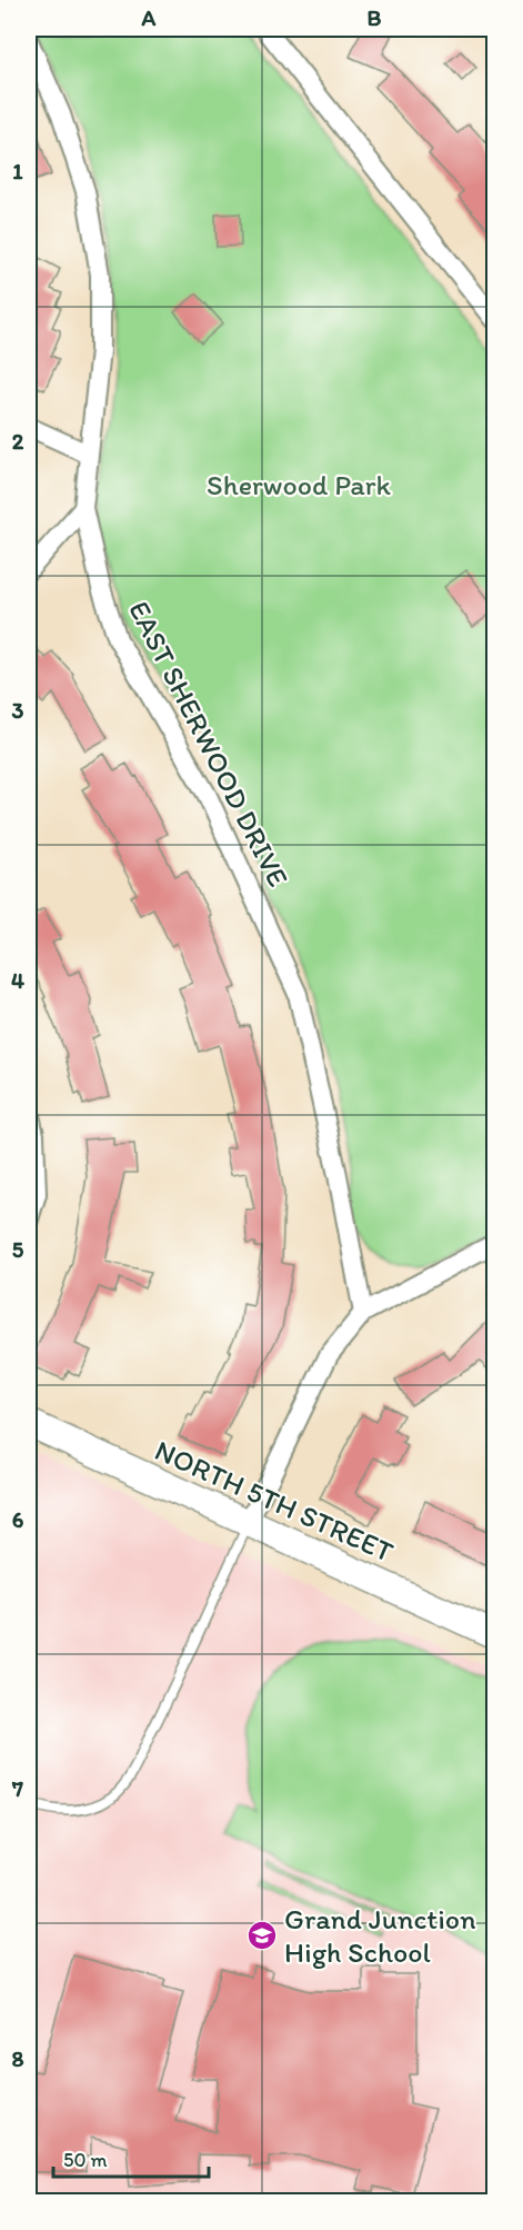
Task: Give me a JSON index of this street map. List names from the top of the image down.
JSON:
{
  "streets": {
    "street": ["EAST SHERWOOD DRIVE", "NORTH 5TH STREET"]
  },
  "parks": ["Sherwood Park"],
  "places": {
    "school or university": ["Grand Junction High School"]
  },
  "scale_bar": "50 m",
  "grid": {
    "columns": ["A", "B"],
    "rows": [
      "1",
      "2",
      "3",
      "4",
      "5",
      "6",
      "7",
      "8"
    ]
  }
}
